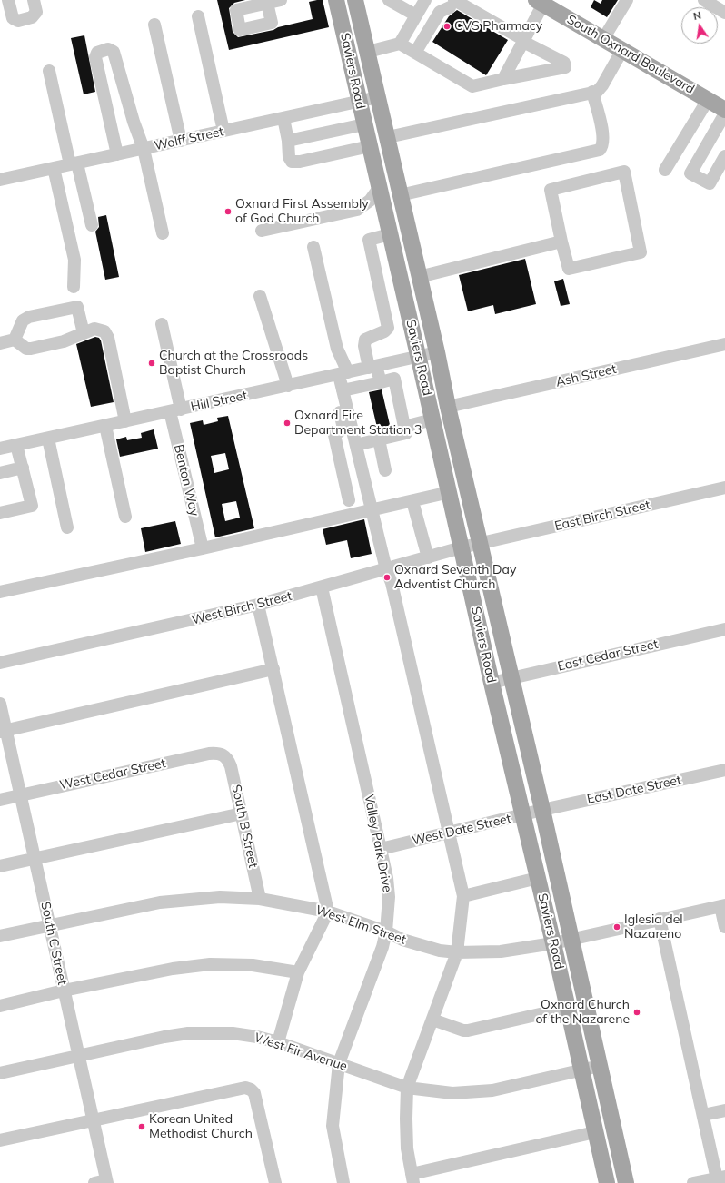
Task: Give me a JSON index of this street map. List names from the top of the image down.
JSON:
{
  "streets": {
    "main road": ["South Oxnard Boulevard", "Saviers Road"],
    "street": [
      "Wolff Street",
      "Ash Street",
      "Hill Street",
      "Benton Way",
      "East Birch Street",
      "West Birch Street",
      "East Cedar Street",
      "West Cedar Street",
      "East Date Street",
      "South B Street",
      "West Date Street",
      "Valley Park Drive",
      "West Elm Street",
      "South C Street",
      "West Fir Avenue"
    ]
  },
  "crossings": [
    ["Saviers Road", "Wolff Street"],
    ["Saviers Road", "Ash Street"],
    ["Saviers Road", "Hill Street"],
    ["Saviers Road", "East Birch Street"],
    ["Saviers Road", "West Birch Street"],
    ["Saviers Road", "East Cedar Street"],
    ["Saviers Road", "East Date Street"],
    ["Saviers Road", "West Date Street"],
    ["Saviers Road", "West Elm Street"],
    ["Saviers Road", "West Fir Avenue"],
    ["Hill Street", "Benton Way"],
    ["East Birch Street", "West Birch Street"],
    ["West Birch Street", "Valley Park Drive"],
    ["West Cedar Street", "South B Street"],
    ["West Cedar Street", "South C Street"],
    ["East Date Street", "West Date Street"],
    ["South B Street", "West Elm Street"],
    ["West Date Street", "Valley Park Drive"],
    ["Valley Park Drive", "West Elm Street"],
    ["Valley Park Drive", "West Fir Avenue"],
    ["West Elm Street", "South C Street"],
    ["South C Street", "West Fir Avenue"]
  ],
  "places": [
    "CVS Pharmacy",
    "Oxnard First Assembly of God Church",
    "Church at the Crossroads Baptist Church",
    "Oxnard Fire Department Station 3",
    "Oxnard Seventh Day Adventist Church",
    "Iglesia del Nazareno",
    "Oxnard Church of the Nazarene",
    "Korean United Methodist Church"
  ],
  "north": "top"
}
